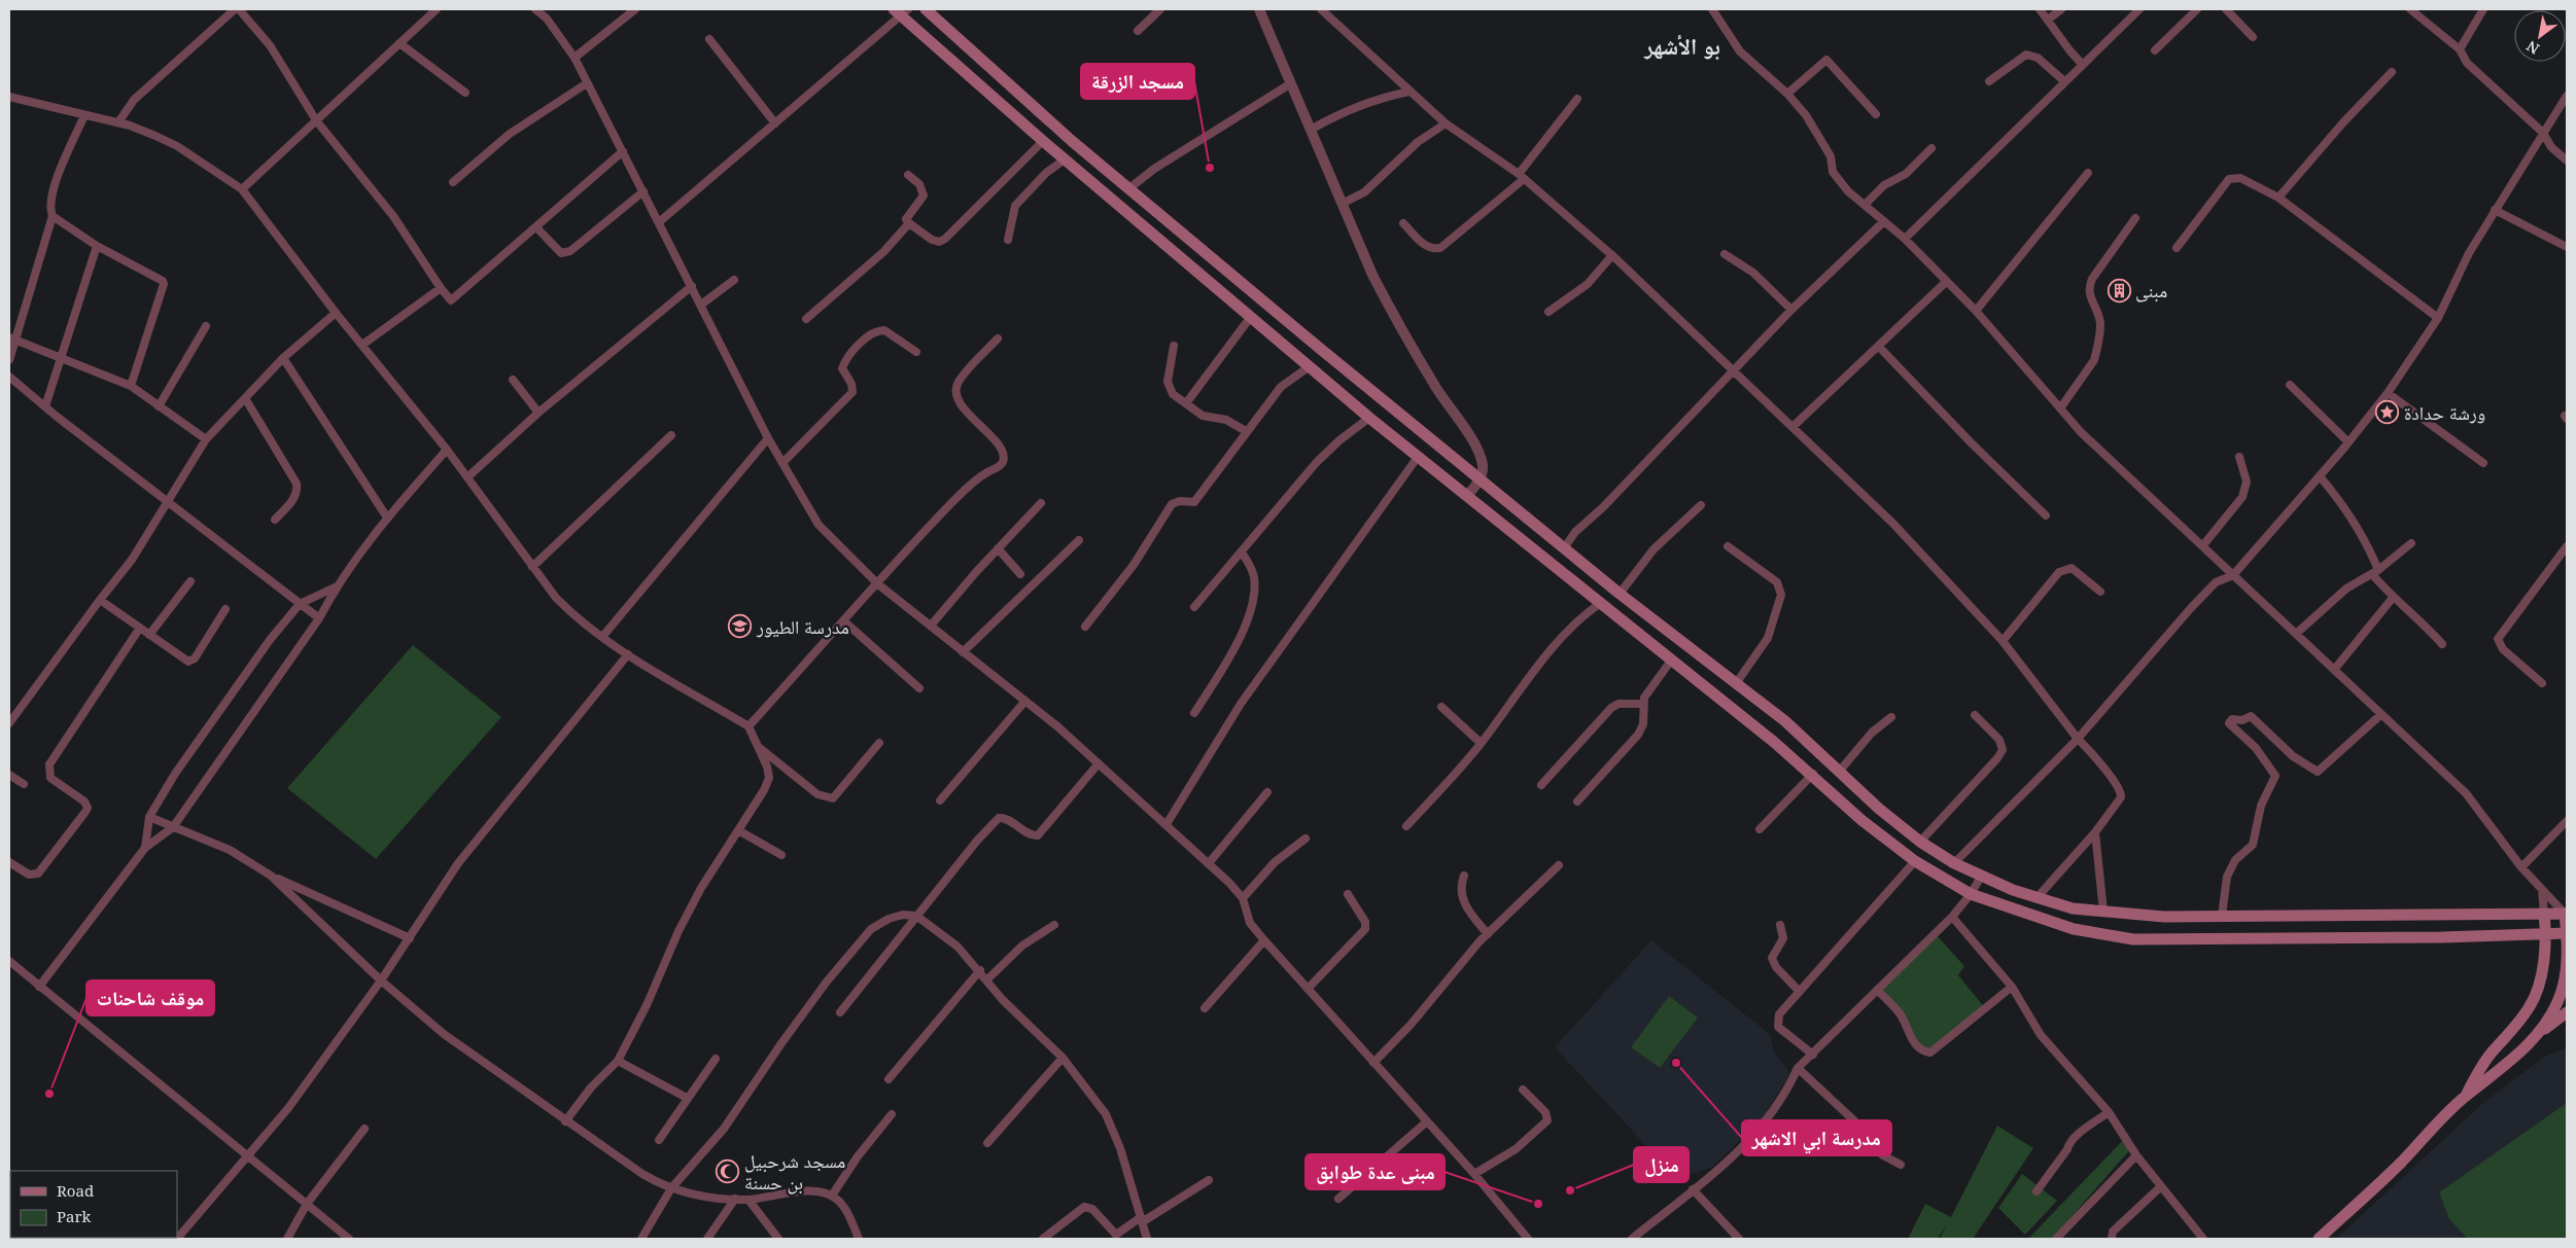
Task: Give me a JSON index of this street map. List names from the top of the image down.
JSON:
{
  "districts": ["بو الأشهر"],
  "places": {
    "other": [
      "مسجد الزرقة",
      "مدرسة ابي الاشهر",
      "موقف شاحنات",
      "منزل",
      "مبنى عدة طوابق"
    ],
    "building": ["مبنى"],
    "place": ["ورشة حدادة"],
    "school or university": ["مدرسة الطيور"],
    "mosque": ["مسجد شرحبيل بن حسنة"]
  },
  "legend": ["Road", "Park"],
  "north": "bottom left"
}
